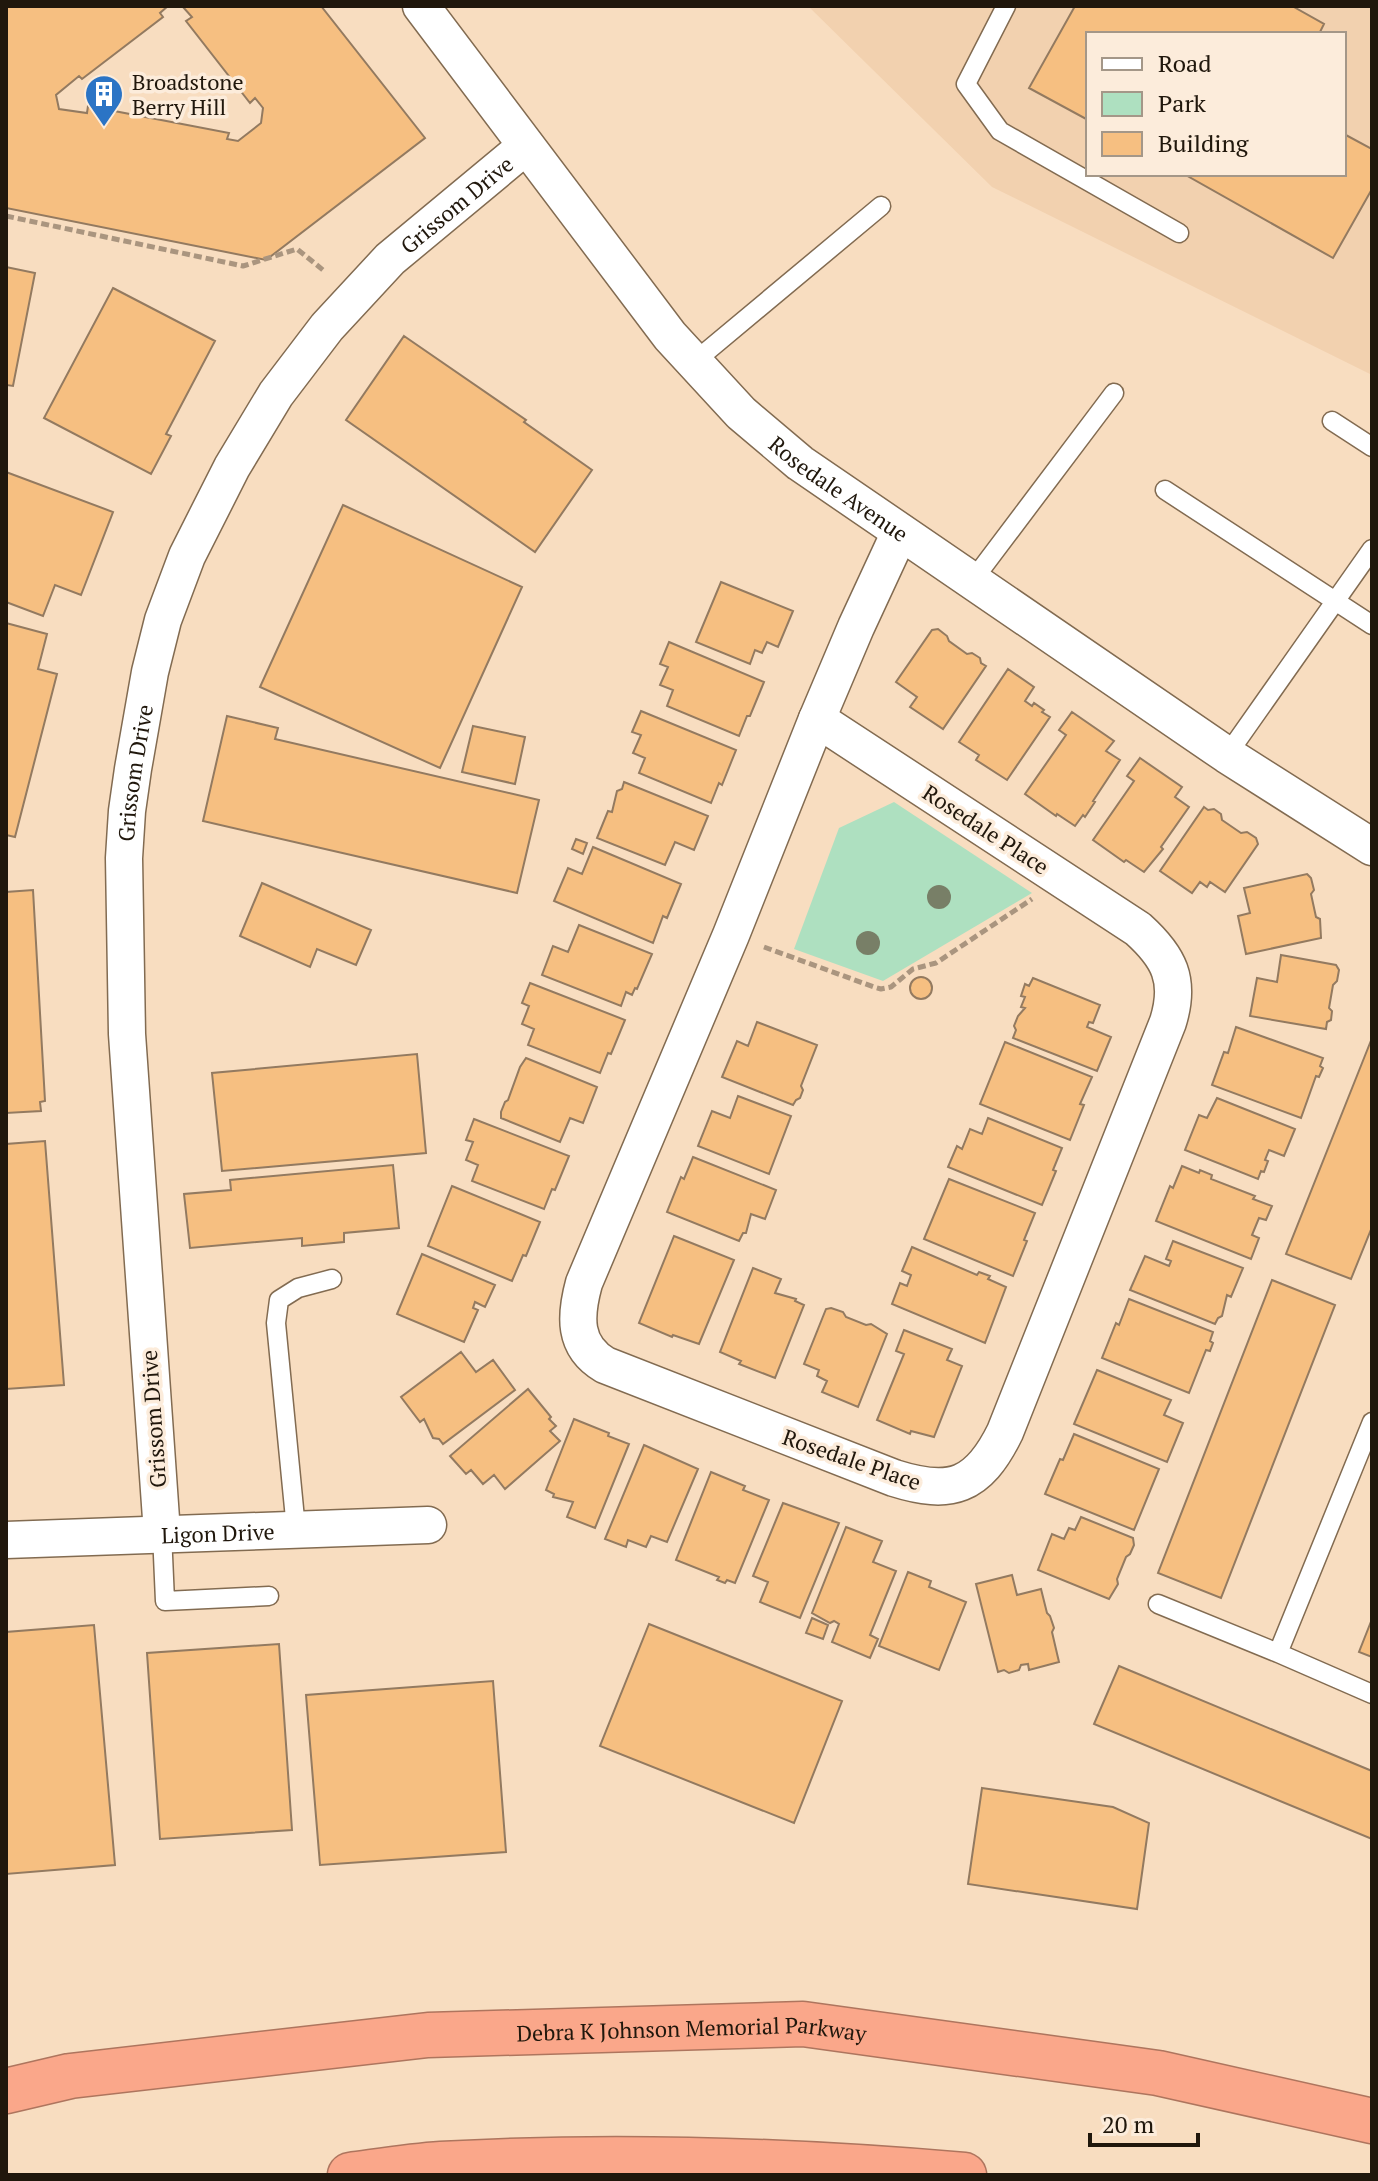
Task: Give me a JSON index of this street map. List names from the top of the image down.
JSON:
{
  "streets": {
    "highway": ["Debra K Johnson Memorial Parkway"],
    "street": [
      "Grissom Drive",
      "Rosedale Avenue",
      "Rosedale Place",
      "Ligon Drive"
    ]
  },
  "crossings": [
    ["Grissom Drive", "Rosedale Avenue"],
    ["Grissom Drive", "Ligon Drive"],
    ["Rosedale Avenue", "Rosedale Place"]
  ],
  "places": {
    "building": ["Broadstone Berry Hill"]
  },
  "legend": ["Road", "Park", "Building"],
  "scale_bar": "20 m"
}
